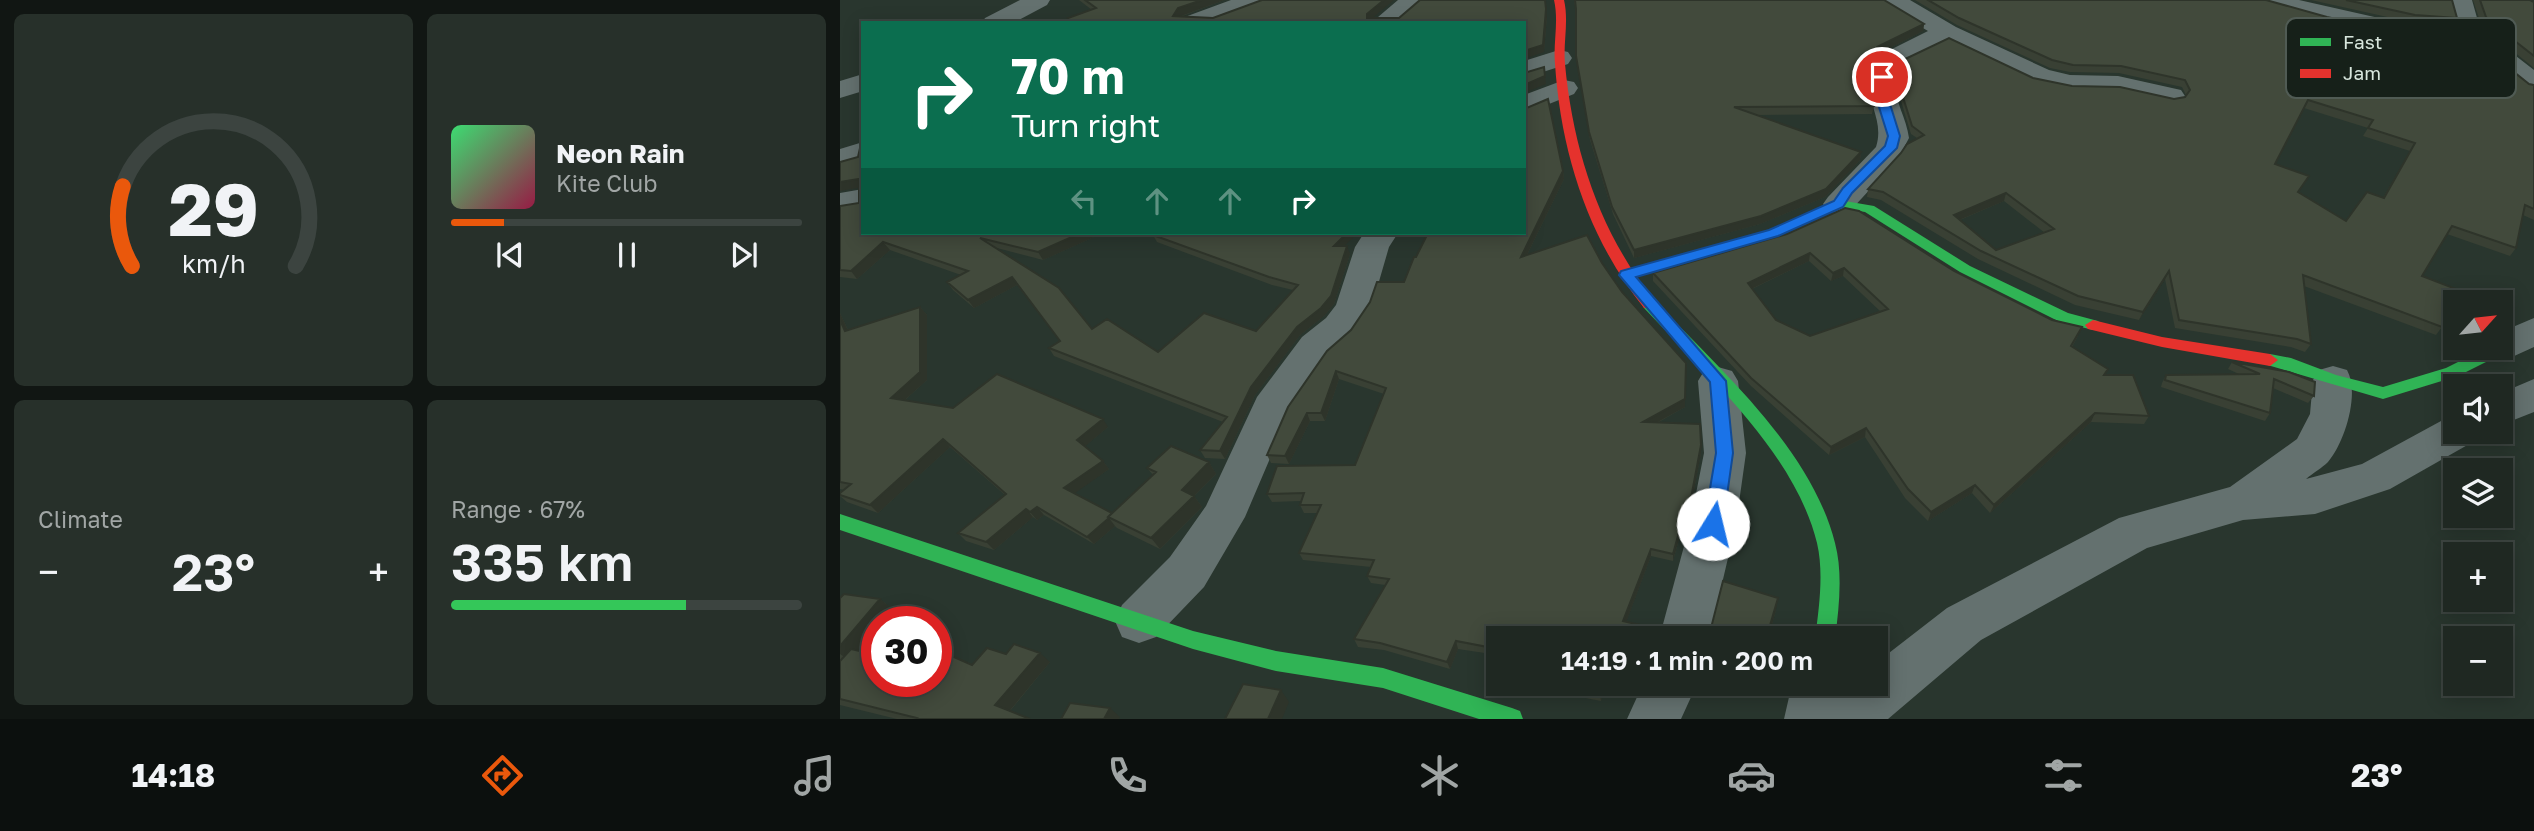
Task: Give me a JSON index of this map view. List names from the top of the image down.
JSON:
{
  "legend": ["Fast", "Jam"],
  "north": "top right",
  "page": {
    "turn": ["70 m", "Turn right"],
    "song": ["Neon Rain", "Kite Club"],
    "map_buttons": ["+", "−"],
    "tile": [
      "Climate",
      ["Range · 67%", "335 km"]
    ],
    "heat": ["−", "23°", "+"],
    "limit": "30",
    "trip": "14:19 · 1 min · 200 m",
    "tabs": ["14:18", "23°"],
    "gauge": ["29", "km/h"]
  }
}
